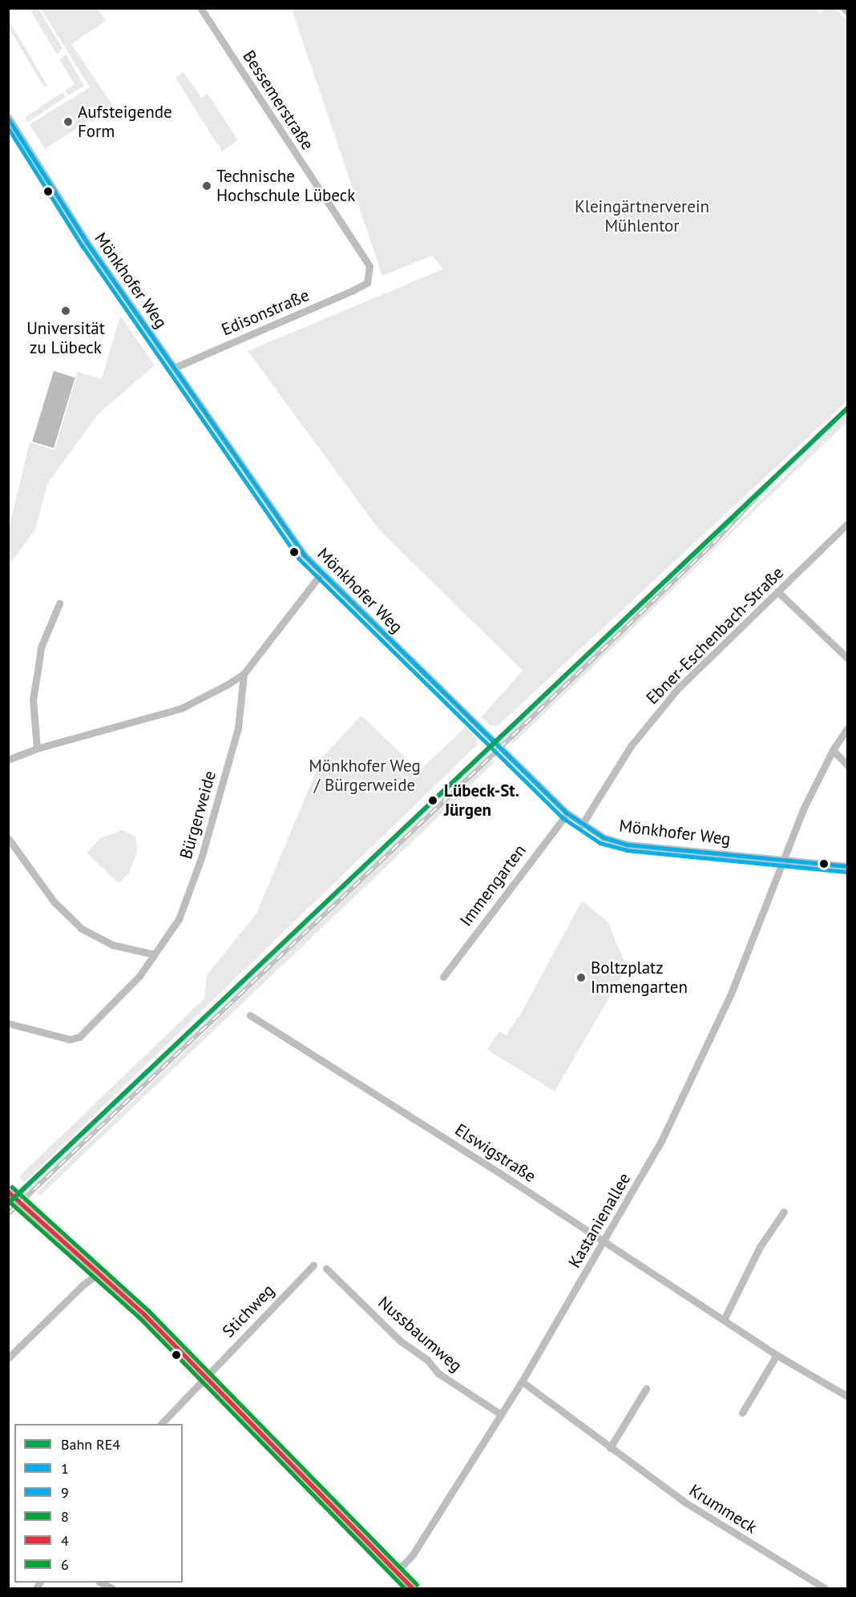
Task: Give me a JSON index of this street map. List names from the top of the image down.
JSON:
{
  "streets": {
    "street": [
      "Bessemerstraße",
      "Mönkhofer Weg",
      "Edisonstraße",
      "Ebner-Eschenbach-Straße",
      "Bürgerweide",
      "Immengarten",
      "Elswigstraße",
      "Kastanienallee",
      "Stichweg",
      "Nussbaumweg",
      "Krummeck"
    ]
  },
  "crossings": [
    ["Bessemerstraße", "Edisonstraße"],
    ["Mönkhofer Weg", "Edisonstraße"],
    ["Mönkhofer Weg", "Ebner-Eschenbach-Straße"],
    ["Mönkhofer Weg", "Immengarten"],
    ["Mönkhofer Weg", "Kastanienallee"],
    ["Elswigstraße", "Kastanienallee"],
    ["Kastanienallee", "Nussbaumweg"],
    ["Kastanienallee", "Krummeck"]
  ],
  "parks": ["Kleingärtnerverein Mühlentor", "Mönkhofer Weg / Bürgerweide"],
  "places": [
    "Aufsteigende Form",
    "Technische Hochschule Lübeck",
    "Universität zu Lübeck",
    "Lübeck-St. Jürgen",
    "Boltzplatz Immengarten"
  ],
  "lines": [
    "transit line 1",
    "transit line 9",
    "rail line RE4",
    "transit line 8",
    "transit line 4",
    "transit line 6"
  ],
  "legend": [
    "Bahn RE4",
    "1",
    "9",
    "8",
    "4",
    "6"
  ]
}
